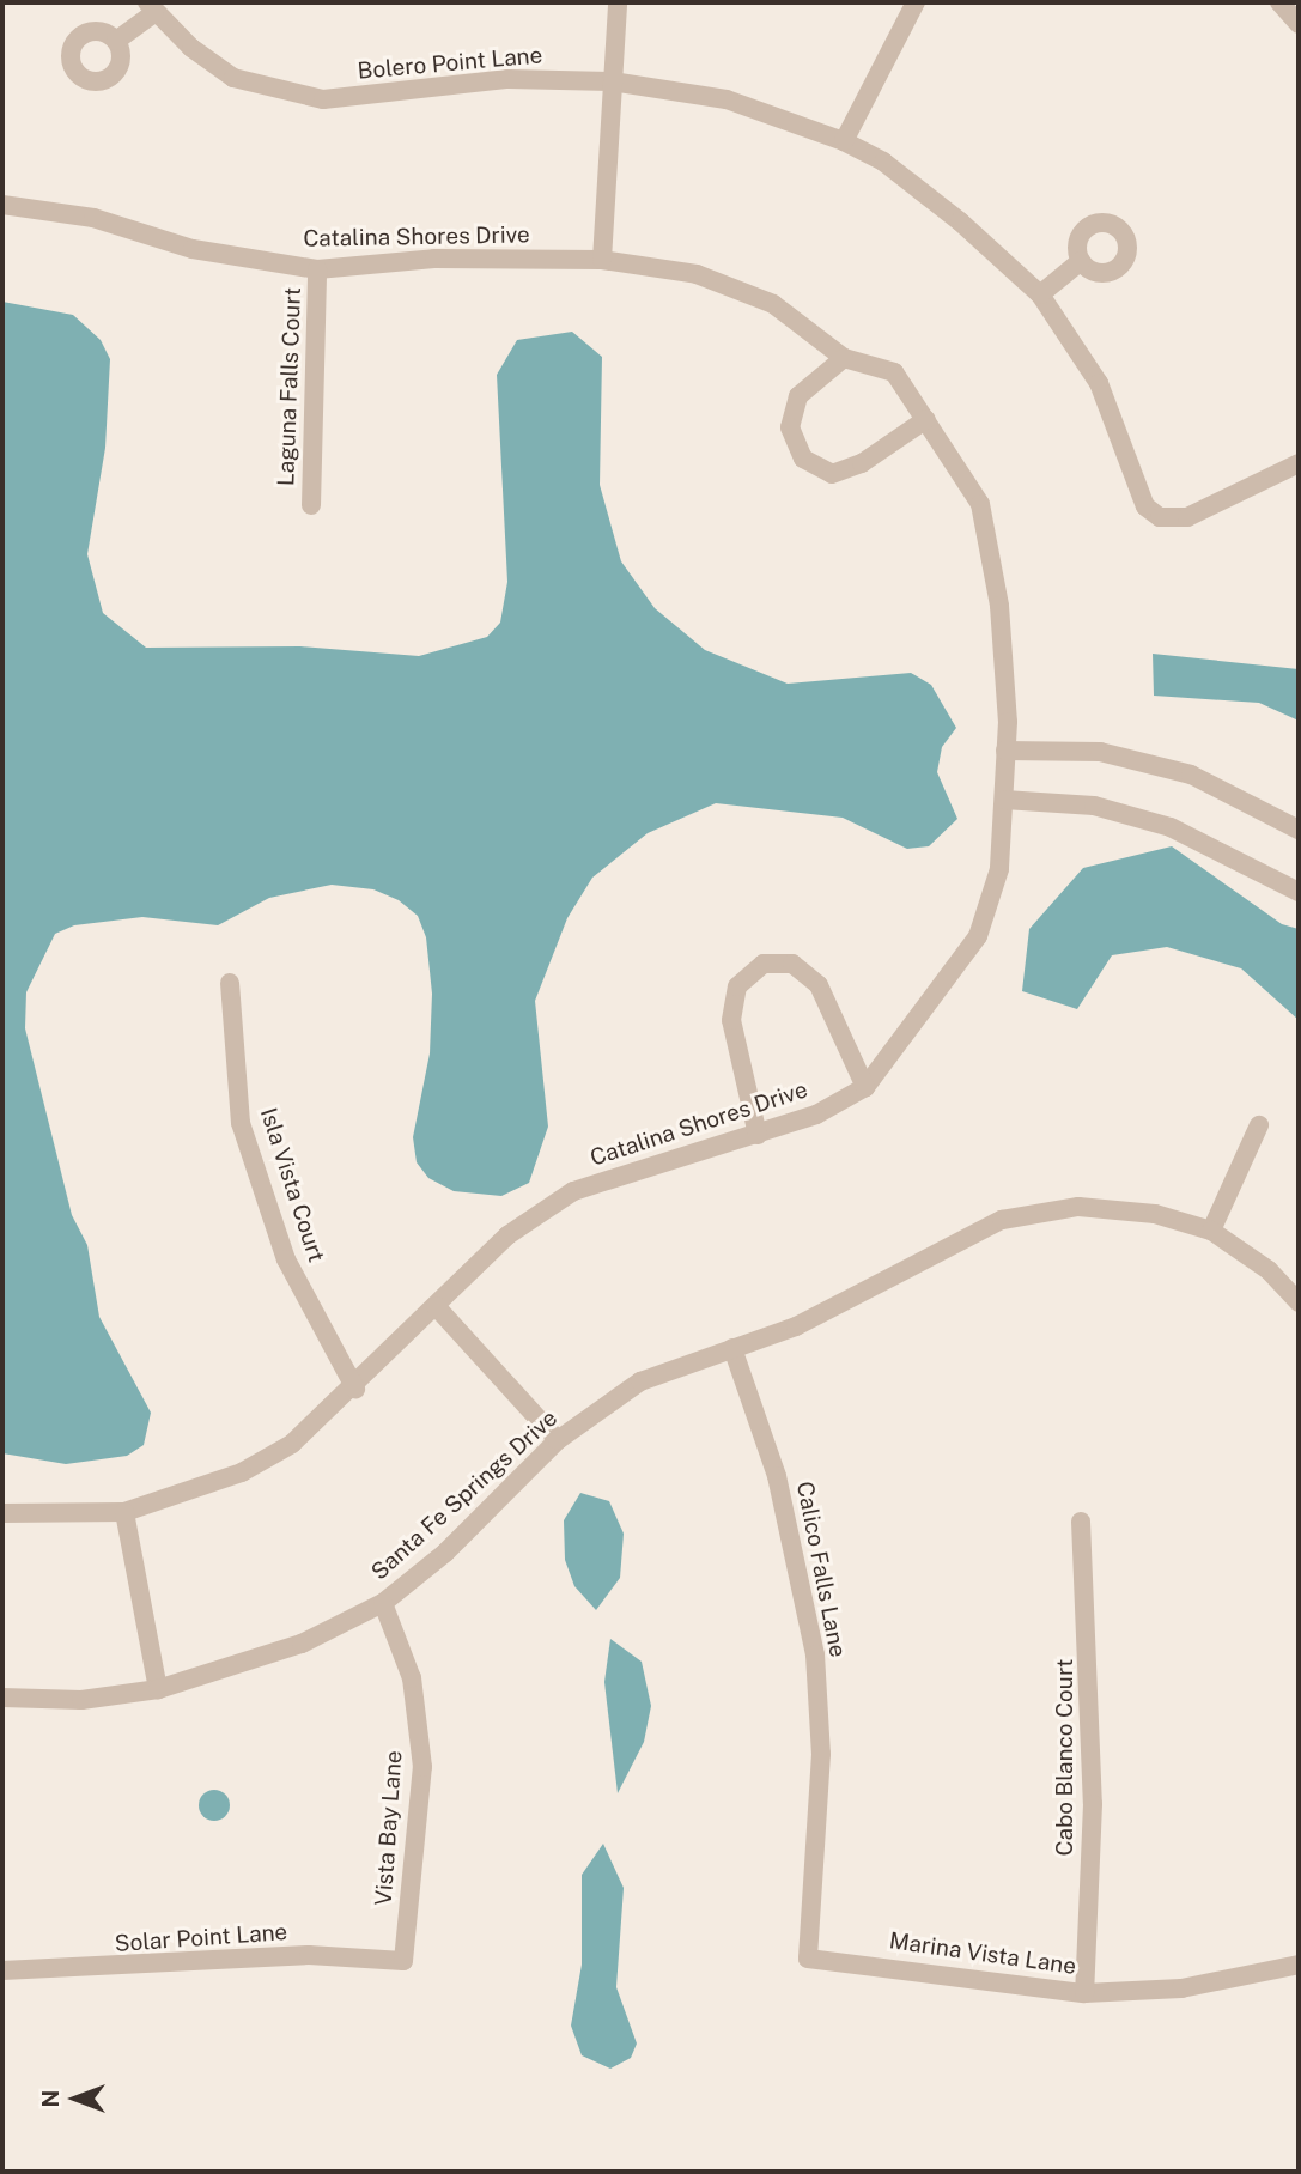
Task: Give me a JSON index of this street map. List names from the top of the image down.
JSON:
{
  "streets": {
    "street": [
      "Bolero Point Lane",
      "Catalina Shores Drive",
      "Laguna Falls Court",
      "Isla Vista Court",
      "Santa Fe Springs Drive",
      "Calico Falls Lane",
      "Cabo Blanco Court",
      "Vista Bay Lane",
      "Solar Point Lane",
      "Marina Vista Lane"
    ]
  },
  "crossings": [
    ["Catalina Shores Drive", "Laguna Falls Court"],
    ["Catalina Shores Drive", "Isla Vista Court"],
    ["Santa Fe Springs Drive", "Calico Falls Lane"],
    ["Santa Fe Springs Drive", "Vista Bay Lane"],
    ["Calico Falls Lane", "Marina Vista Lane"],
    ["Cabo Blanco Court", "Marina Vista Lane"],
    ["Vista Bay Lane", "Solar Point Lane"]
  ],
  "north": "left"
}
